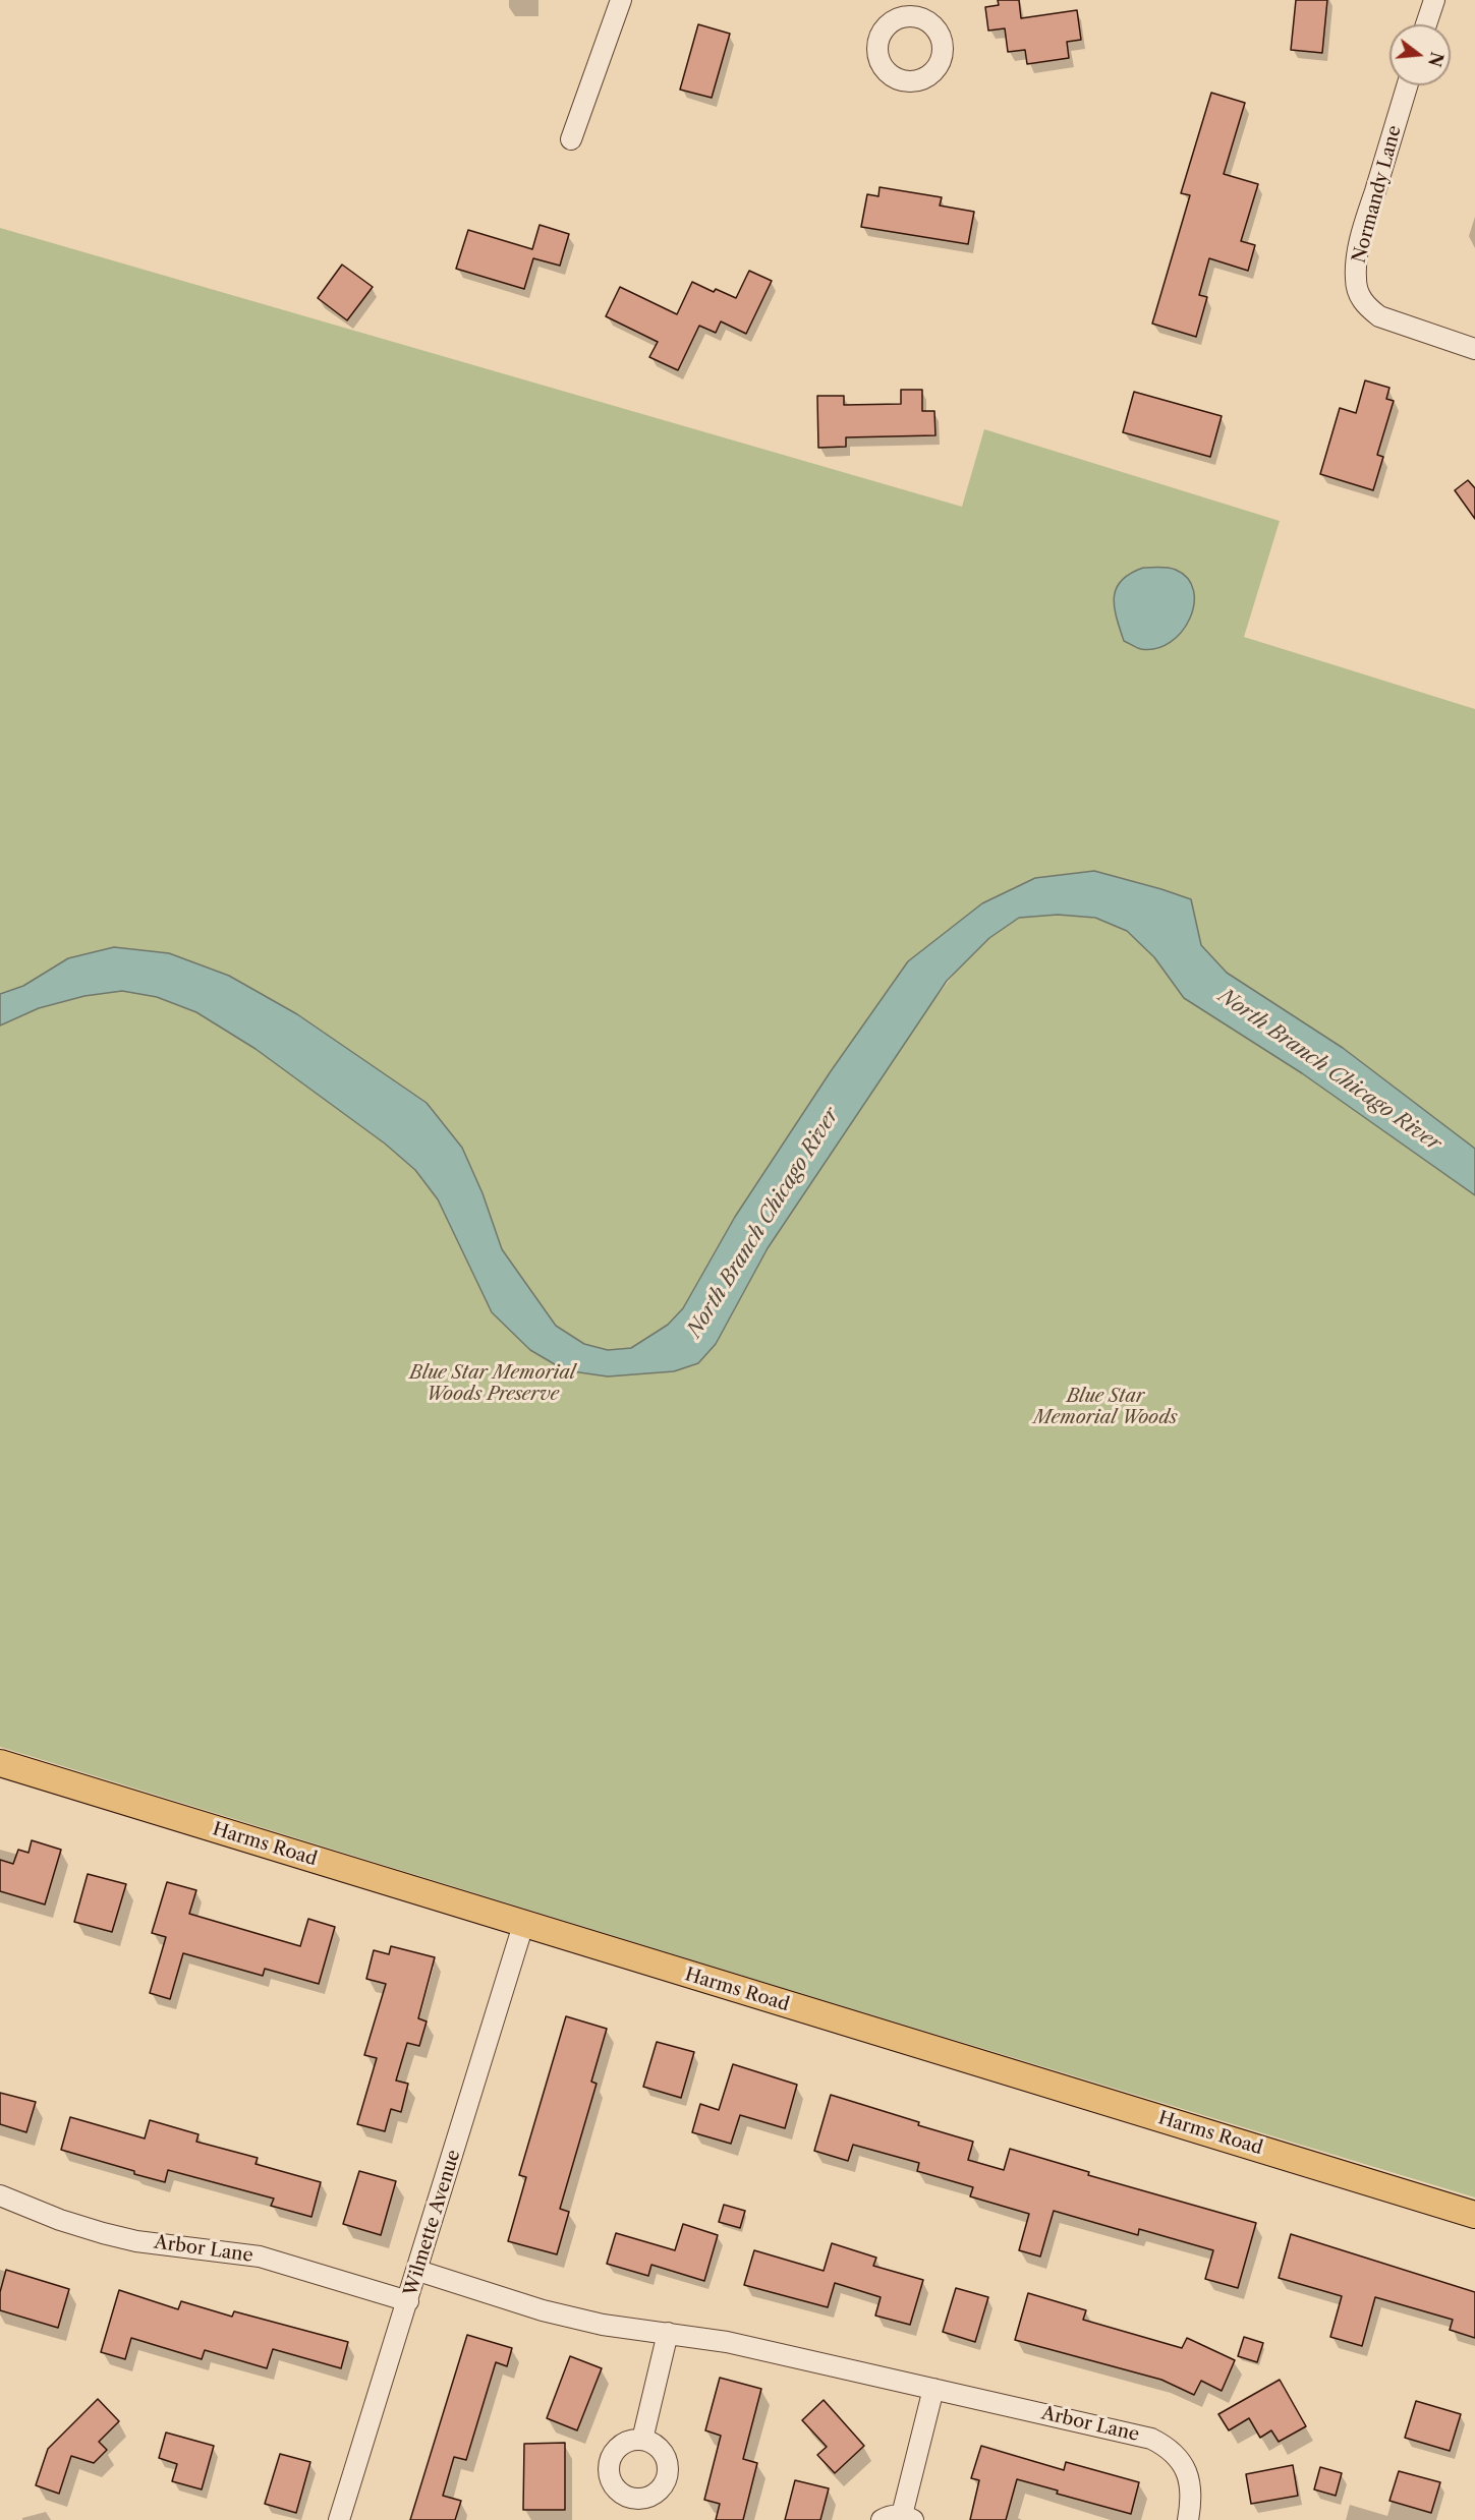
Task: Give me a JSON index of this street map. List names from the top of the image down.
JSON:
{
  "streets": {
    "main road": ["Harms Road"],
    "street": ["Normandy Lane", "Wilmette Avenue", "Arbor Lane"]
  },
  "crossings": [
    ["Harms Road", "Wilmette Avenue"],
    ["Wilmette Avenue", "Arbor Lane"]
  ],
  "water": ["North Branch Chicago River"],
  "parks": ["Blue Star Memorial Woods Preserve", "Blue Star Memorial Woods"],
  "north": "right"
}
